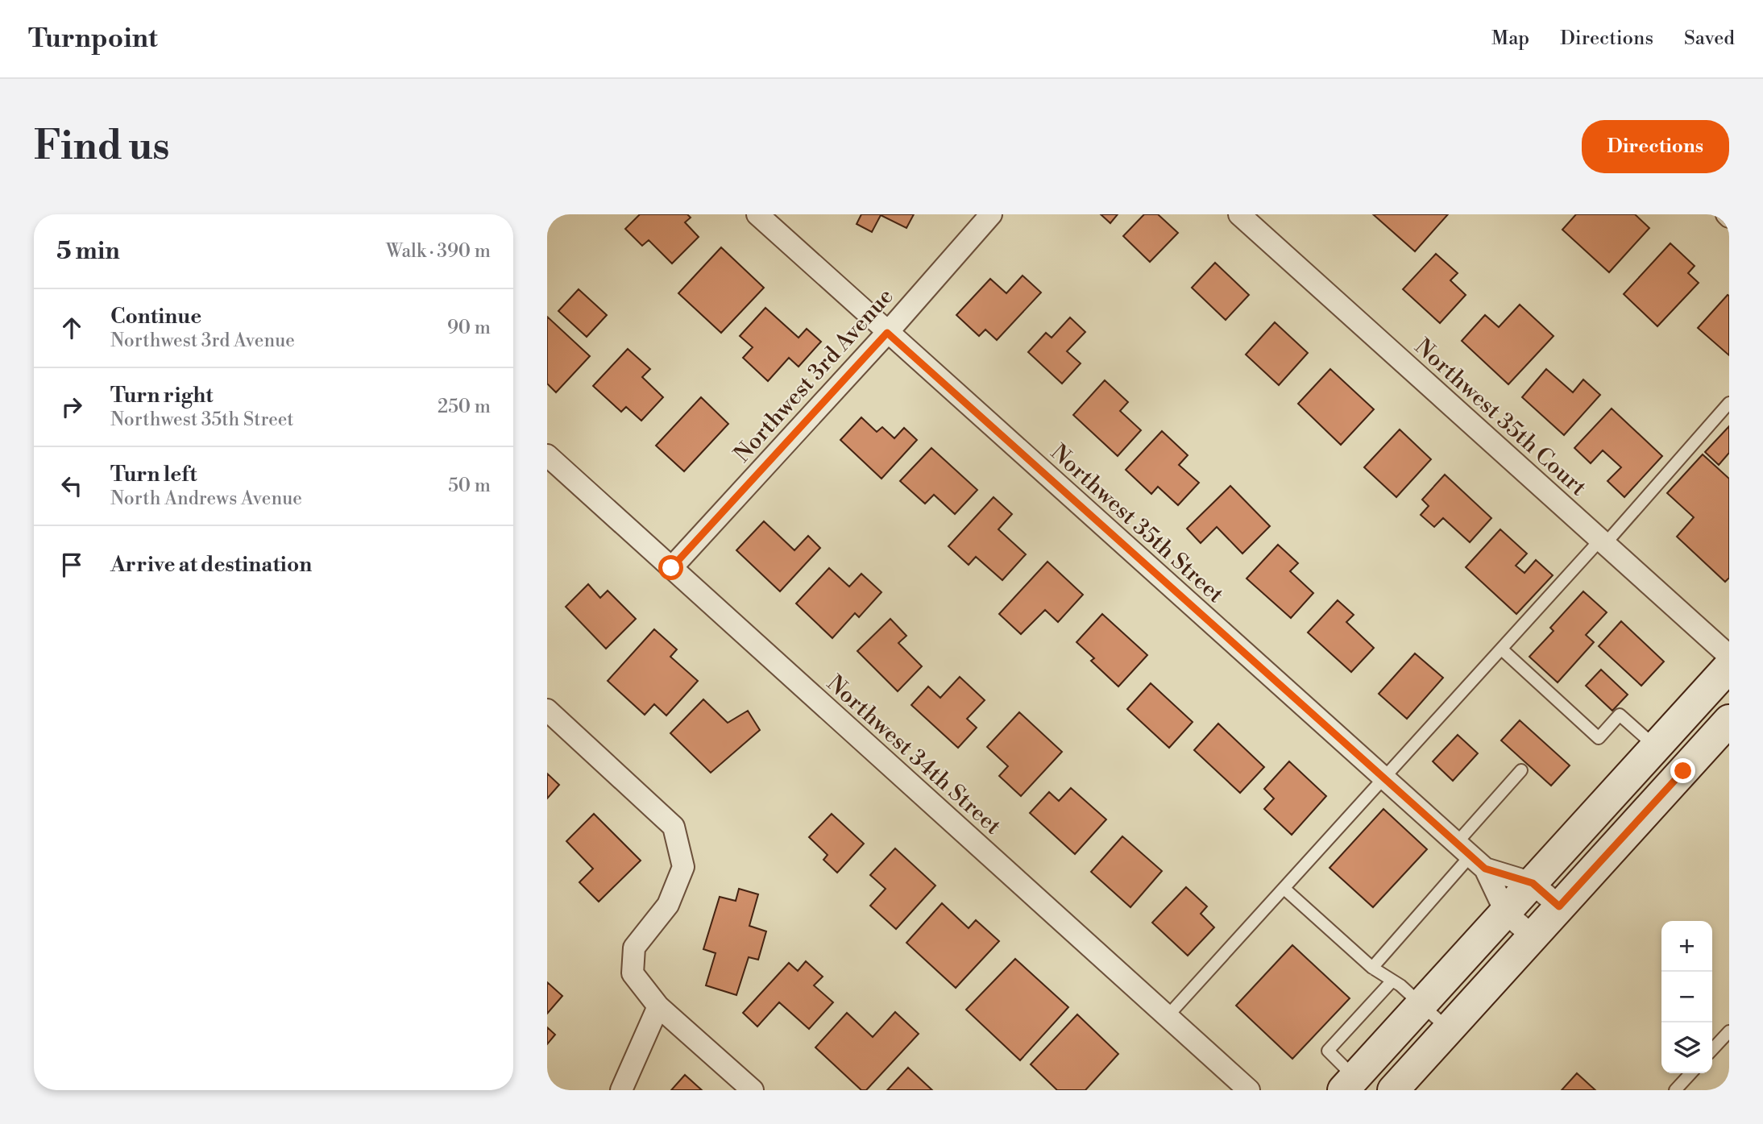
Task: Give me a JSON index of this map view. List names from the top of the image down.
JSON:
{
  "streets": {
    "street": [
      "Northwest 3rd Avenue",
      "Northwest 35th Court",
      "Northwest 35th Street",
      "Northwest 34th Street"
    ]
  },
  "crossings": [
    ["Northwest 3rd Avenue", "Northwest 35th Street"],
    ["Northwest 3rd Avenue", "Northwest 34th Street"]
  ],
  "page": {
    "header": "Turnpoint",
    "nav": ["Map", "Directions", "Saved"],
    "buttons": "Directions",
    "title": "Find us",
    "heading": ["5 min", "Walk · 390 m"],
    "list": [
      ["Continue", "Northwest 3rd Avenue", "90 m"],
      ["Turn right", "Northwest 35th Street", "250 m"],
      ["Turn left", "North Andrews Avenue", "50 m"],
      "Arrive at destination"
    ],
    "map_buttons": ["+", "−"]
  }
}
